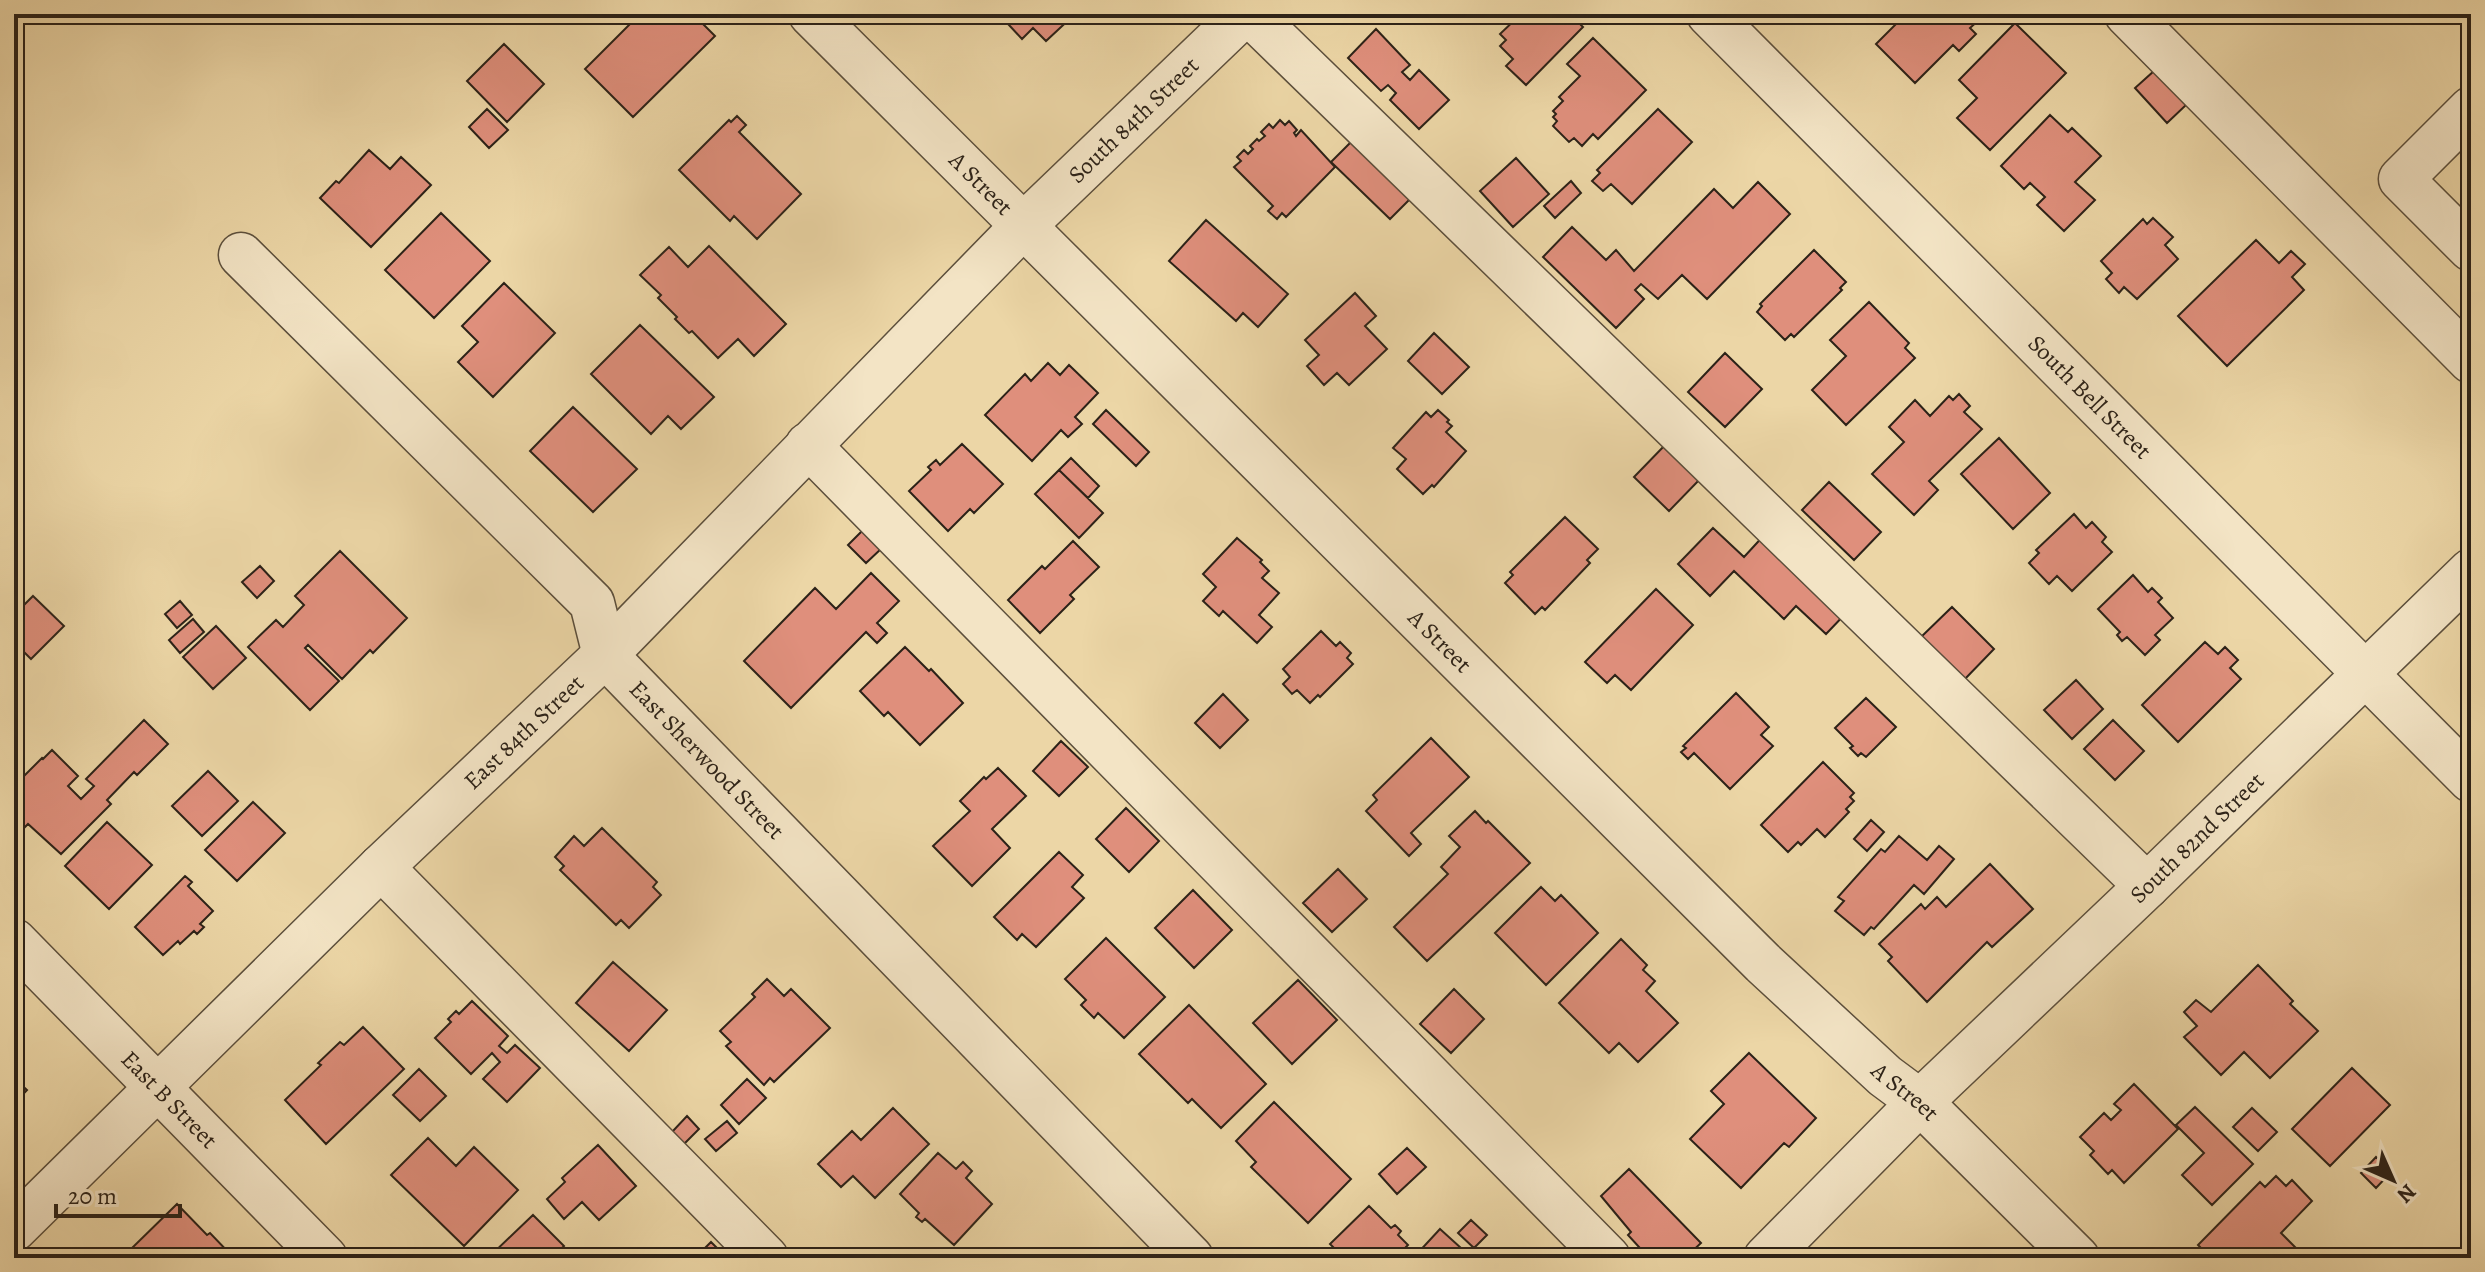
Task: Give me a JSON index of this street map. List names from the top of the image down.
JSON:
{
  "streets": {
    "street": [
      "South 84th Street",
      "A Street",
      "South Bell Street",
      "East 84th Street",
      "East Sherwood Street",
      "South 82nd Street",
      "East B Street"
    ]
  },
  "crossings": [
    ["South 84th Street", "A Street"],
    ["South 84th Street", "East 84th Street"],
    ["A Street", "East 84th Street"],
    ["A Street", "South 82nd Street"],
    ["South Bell Street", "South 82nd Street"],
    ["East 84th Street", "East Sherwood Street"],
    ["East 84th Street", "East B Street"]
  ],
  "scale_bar": "20 m",
  "north": "bottom right"
}
